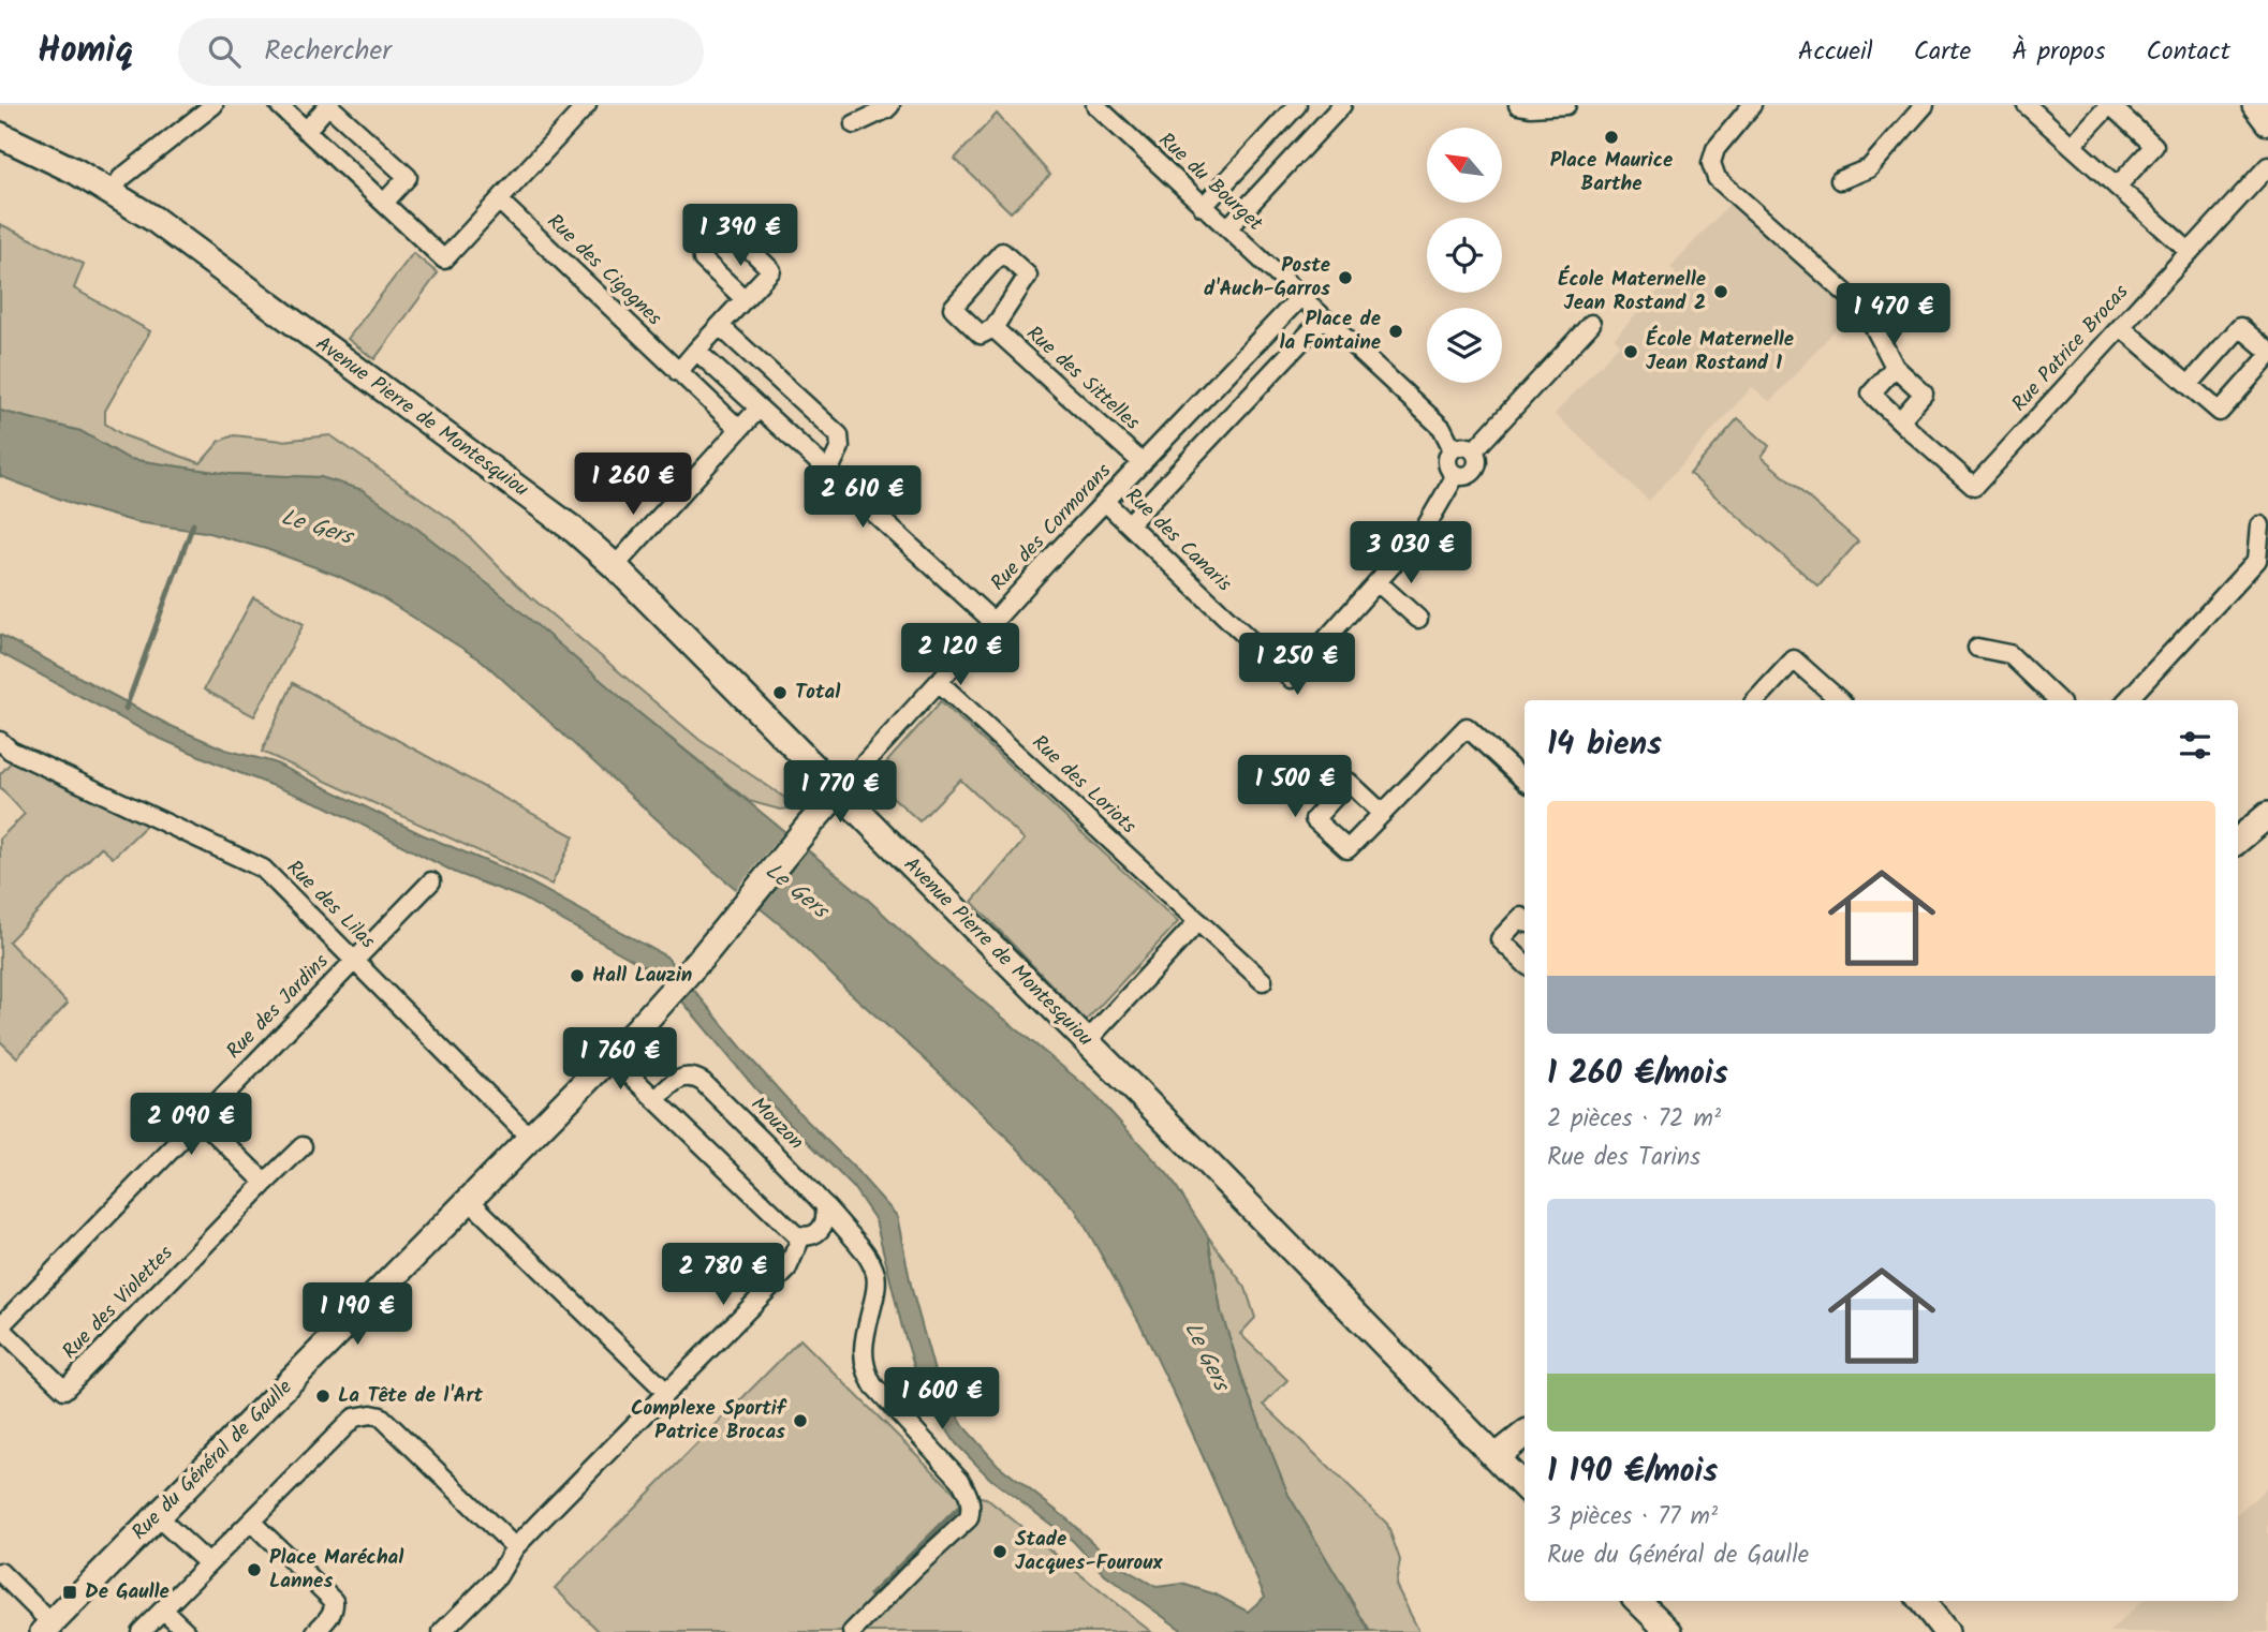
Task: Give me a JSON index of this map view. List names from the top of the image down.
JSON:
{
  "streets": {
    "street": [
      "Rue du Bourget",
      "Rue des Cigognes",
      "Rue Patrice Brocas",
      "Rue des Sittelles",
      "Avenue Pierre de Montesquiou",
      "Rue des Cormorans",
      "Rue des Canaris",
      "Rue des Loriots",
      "Rue des Lilas",
      "Rue des Jardins",
      "Mouzon",
      "Rue des Violettes",
      "Rue du Général de Gaulle"
    ]
  },
  "crossings": [
    ["Rue du Bourget", "Rue des Cormorans"],
    ["Rue du Bourget", "Rue des Canaris"],
    ["Rue des Sittelles", "Rue des Cormorans"],
    ["Avenue Pierre de Montesquiou", "Rue des Cormorans"],
    ["Avenue Pierre de Montesquiou", "Rue du Général de Gaulle"],
    ["Rue des Cormorans", "Rue des Canaris"],
    ["Rue des Cormorans", "Rue des Loriots"],
    ["Rue des Cormorans", "Rue du Général de Gaulle"],
    ["Rue des Lilas", "Rue des Jardins"],
    ["Rue des Lilas", "Rue du Général de Gaulle"],
    ["Rue des Jardins", "Rue des Violettes"]
  ],
  "water": ["Le Gers"],
  "places": {
    "other": [
      "Place Maurice Barthe",
      "Poste d'Auch-Garros",
      "École Maternelle Jean Rostand 2",
      "Place de la Fontaine",
      "École Maternelle Jean Rostand 1",
      "Total",
      "Hall Lauzin",
      "La Tête de l'Art",
      "Complexe Sportif Patrice Brocas",
      "Stade Jacques-Fouroux",
      "Place Maréchal Lannes"
    ],
    "transit": ["De Gaulle"]
  },
  "north": "top left",
  "page": {
    "header": "Homiq",
    "search": "Rechercher",
    "nav": [
      "Accueil",
      "Carte",
      "À propos",
      "Contact"
    ],
    "price": [
      "1 390 €",
      "1 470 €",
      "1 260 €",
      "2 610 €",
      "3 030 €",
      "2 120 €",
      "1 250 €",
      "1 500 €",
      "1 770 €",
      "1 760 €",
      "2 090 €",
      "2 780 €",
      "1 190 €",
      "1 600 €"
    ],
    "heading": "14 biens",
    "list": [
      {
        "name": "1 260 €/mois",
        "note": "2 pièces · 72 m² · Rue des Tarins"
      },
      {
        "name": "1 190 €/mois",
        "note": "3 pièces · 77 m² · Rue du Général de Gaulle"
      }
    ]
  }
}
